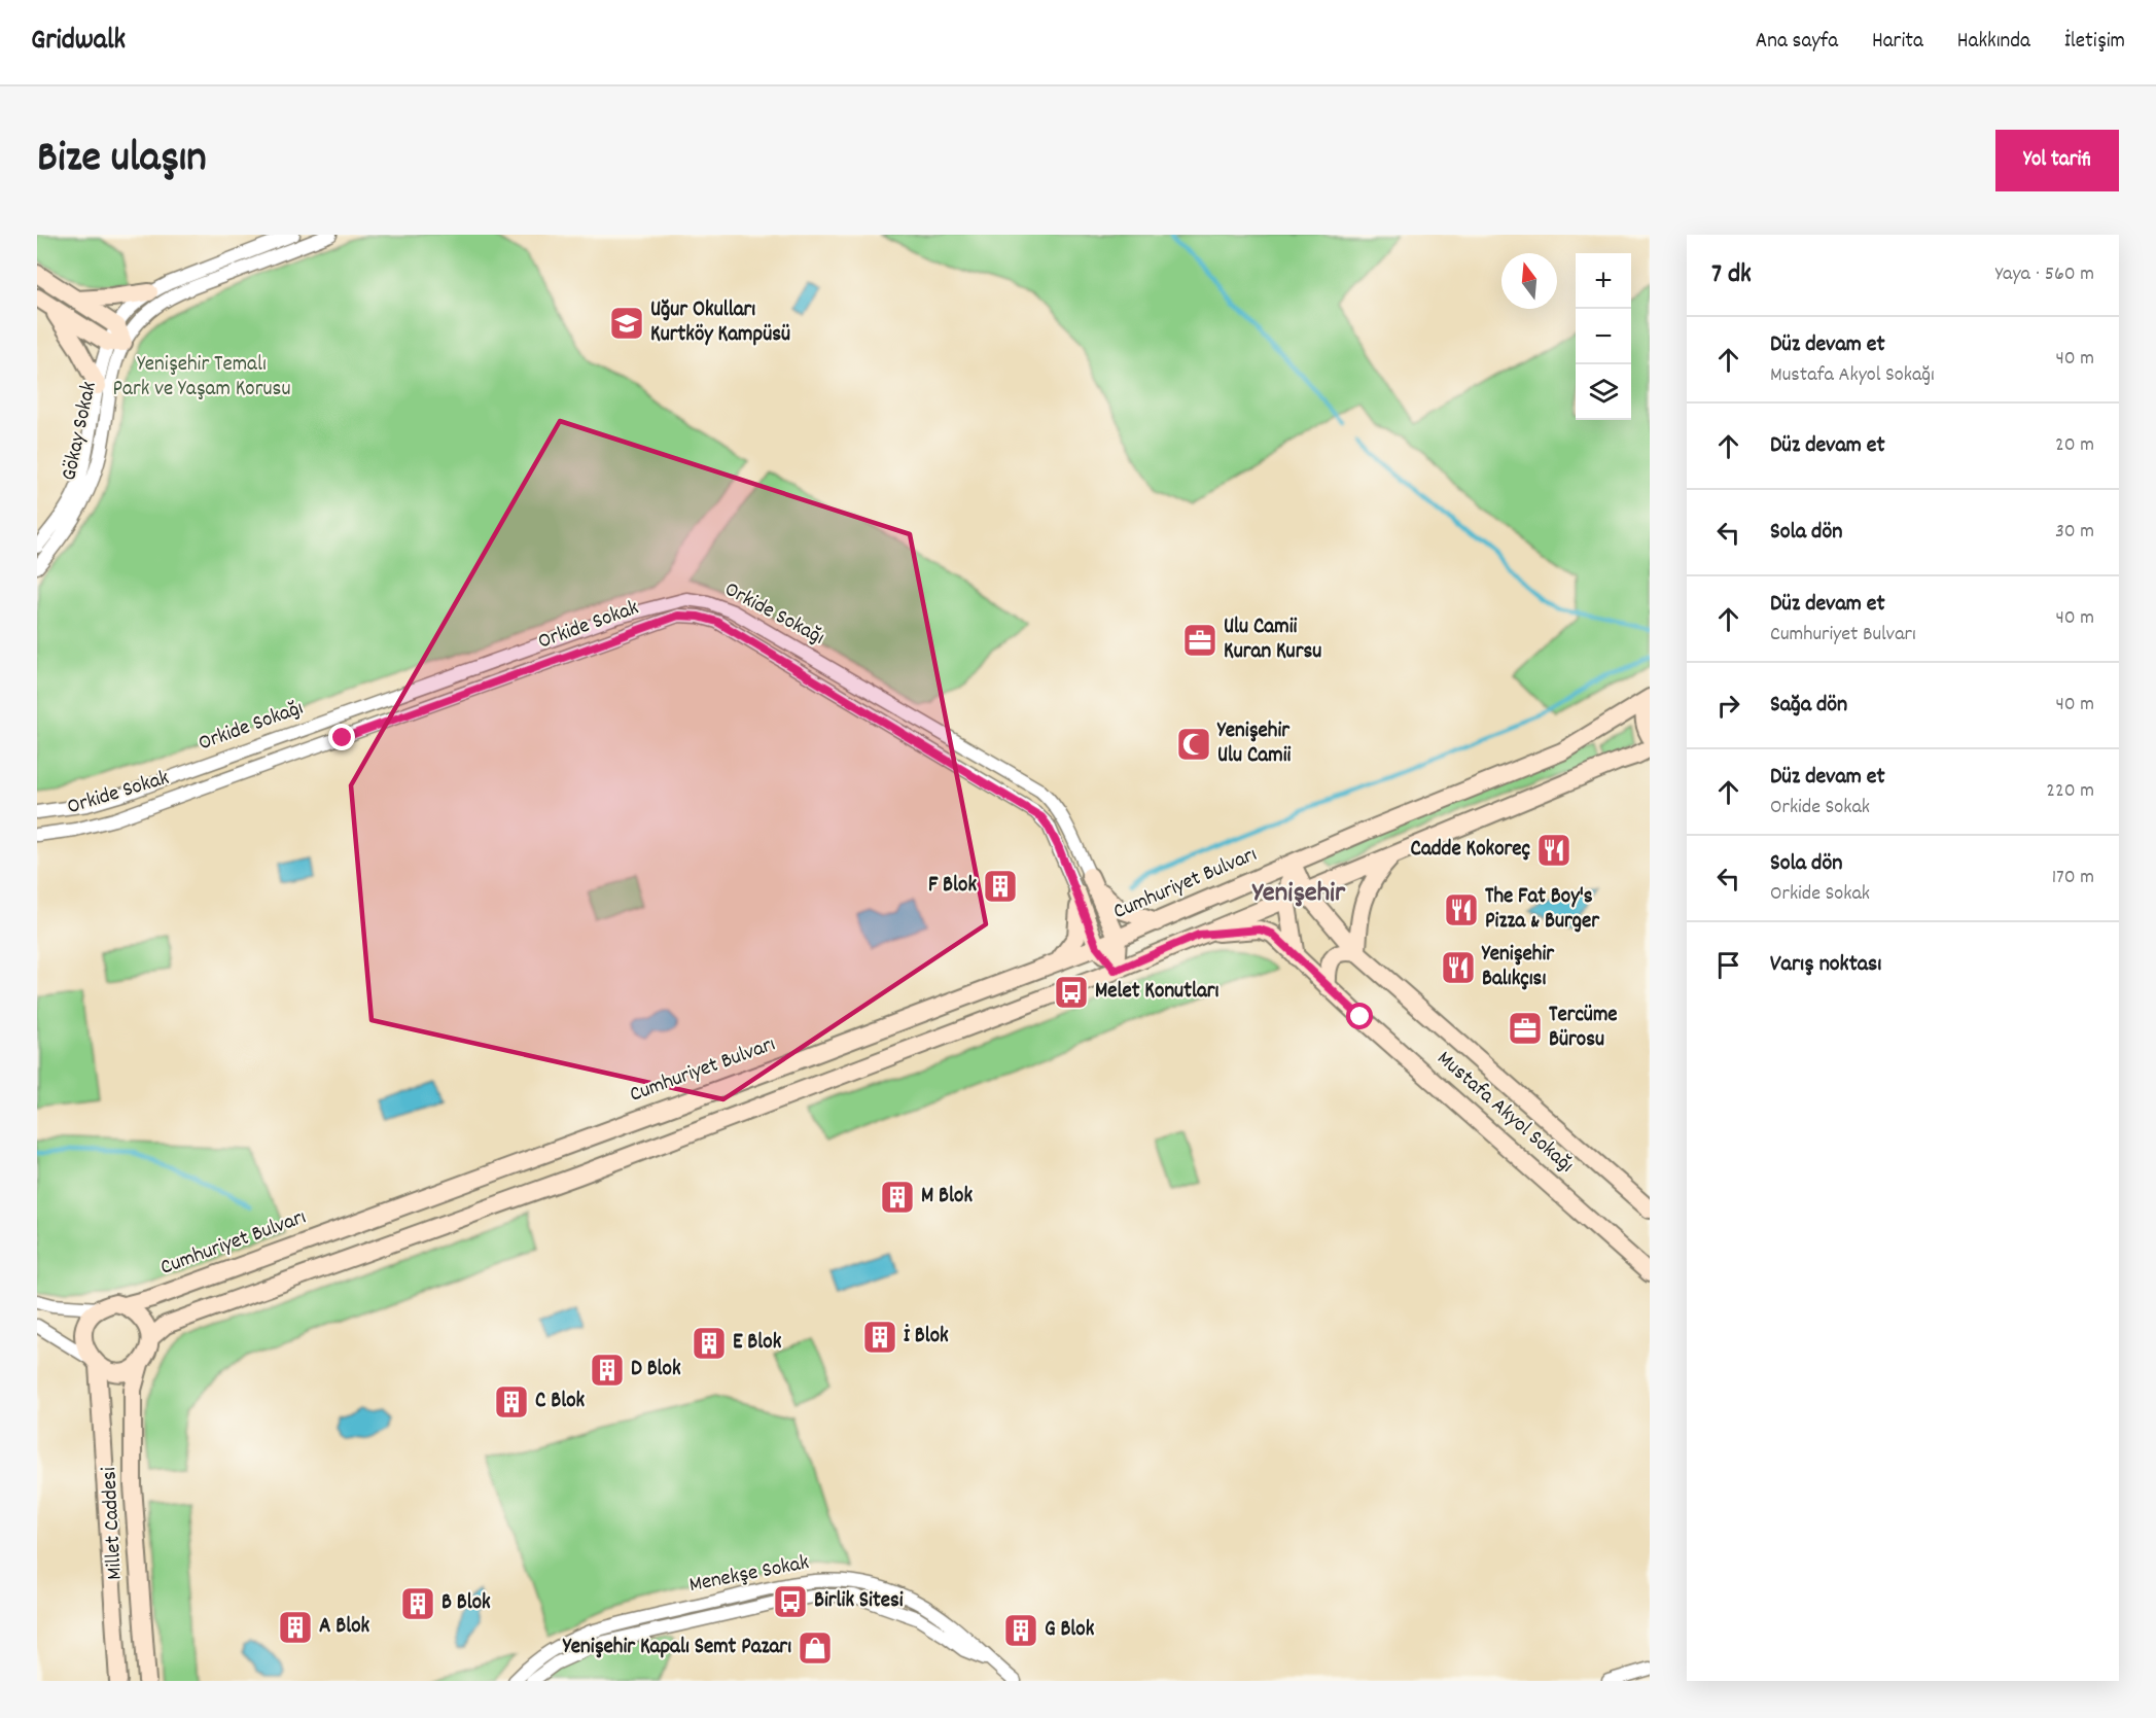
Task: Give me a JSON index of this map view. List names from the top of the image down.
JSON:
{
  "streets": {
    "street": [
      "Gökay Sokak",
      "Orkide Sokağı",
      "Orkide Sokak",
      "Cumhuriyet Bulvarı",
      "Mustafa Akyol Sokağı",
      "Millet Caddesi",
      "Menekşe Sokak"
    ]
  },
  "crossings": [
    ["Orkide Sokağı", "Orkide Sokak"],
    ["Cumhuriyet Bulvarı", "Mustafa Akyol Sokağı"],
    ["Cumhuriyet Bulvarı", "Millet Caddesi"]
  ],
  "districts": ["Yenişehir"],
  "parks": ["Yenişehir Temalı Park ve Yaşam Korusu"],
  "places": {
    "school or university": ["Uğur Okulları Kurtköy Kampüsü"],
    "office": ["Ulu Camii Kuran Kursu", "Tercüme Bürosu"],
    "mosque": ["Yenişehir Ulu Camii"],
    "restaurant": ["Cadde Kokoreç", "The Fat Boy's Pizza & Burger", "Yenişehir Balıkçısı"],
    "building": [
      "F Blok",
      "M Blok",
      "İ Blok",
      "E Blok",
      "D Blok",
      "C Blok",
      "B Blok",
      "A Blok",
      "G Blok"
    ],
    "bus stop": ["Melet Konutları", "Birlik Sitesi"],
    "shop": ["Yenişehir Kapalı Semt Pazarı"]
  },
  "north": "top",
  "page": {
    "header": "Gridwalk",
    "nav": [
      "Ana sayfa",
      "Harita",
      "Hakkında",
      "İletişim"
    ],
    "title": "Bize ulaşın",
    "buttons": "Yol tarifi",
    "heading": ["7 dk", "Yaya · 560 m"],
    "map_buttons": ["+", "−"],
    "list": [
      ["Düz devam et", "Mustafa Akyol Sokağı", "40 m"],
      ["Düz devam et", "20 m"],
      ["Sola dön", "30 m"],
      ["Düz devam et", "Cumhuriyet Bulvarı", "40 m"],
      ["Sağa dön", "40 m"],
      ["Düz devam et", "Orkide Sokak", "220 m"],
      ["Sola dön", "Orkide Sokak", "170 m"],
      "Varış noktası"
    ]
  }
}
